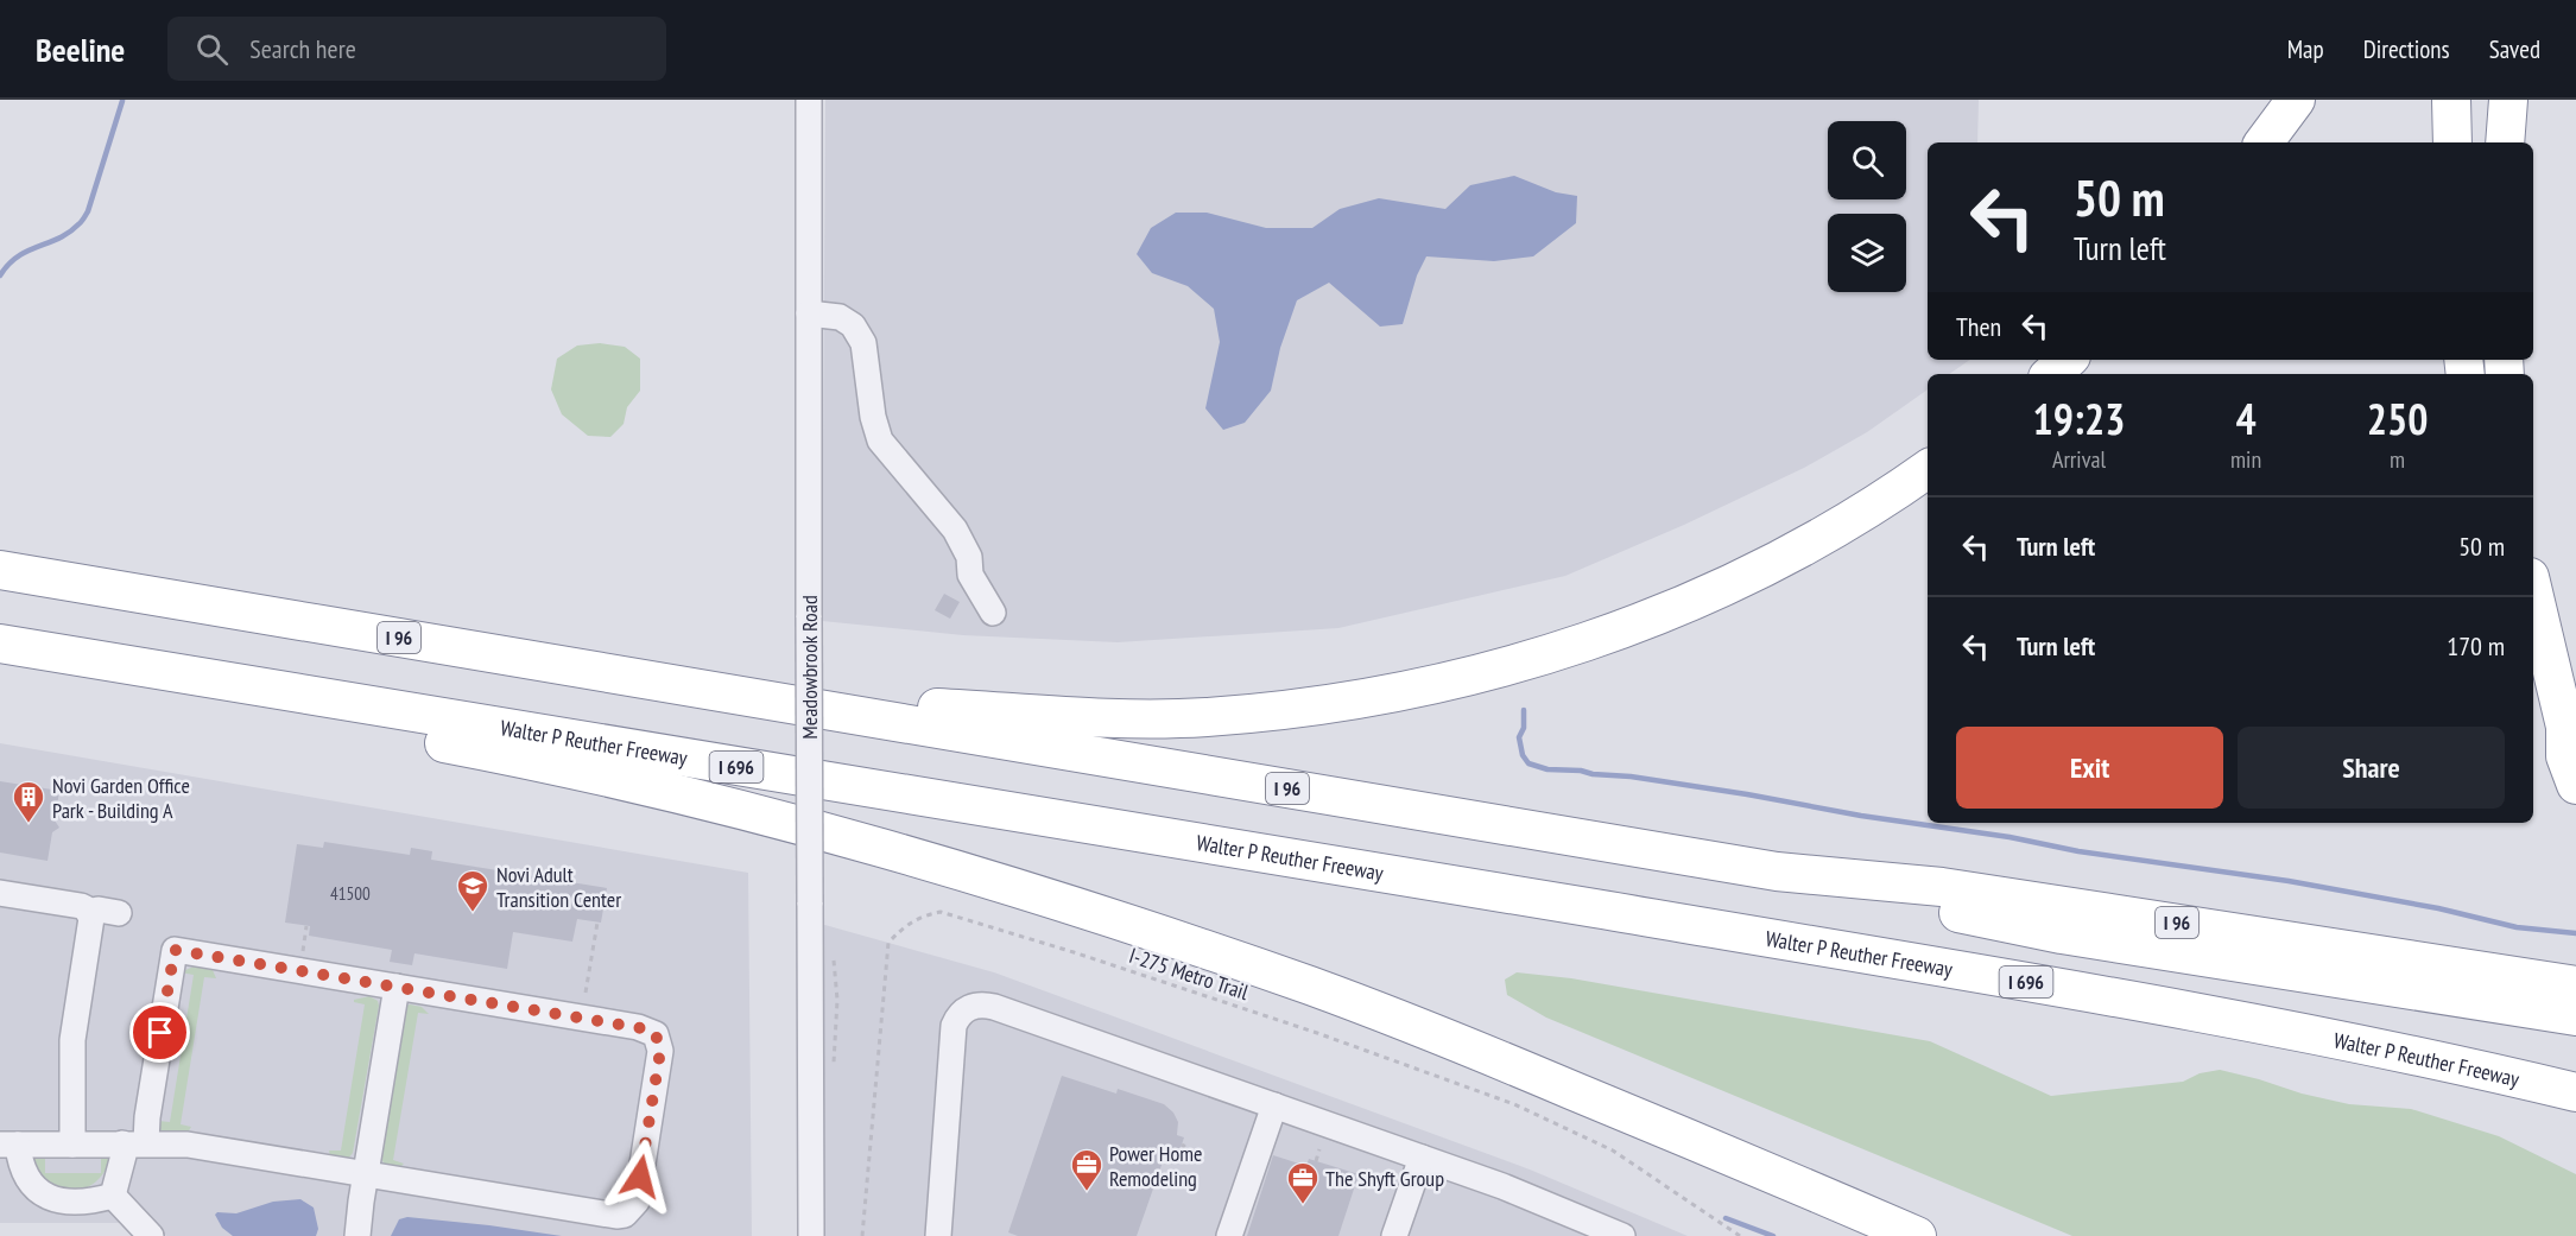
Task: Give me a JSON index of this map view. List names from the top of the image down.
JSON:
{
  "streets": {
    "highway": ["I 96", "Walter P Reuther Freeway", "I 696"],
    "street": ["Meadowbrook Road"],
    "path": ["I-275 Metro Trail"]
  },
  "places": {
    "building": ["Novi Garden Office Park - Building A"],
    "school or university": ["Novi Adult Transition Center"],
    "office": ["Power Home Remodeling", "The Shyft Group"]
  },
  "house_numbers": ["41500"],
  "page": {
    "header": "Beeline",
    "search": "Search here",
    "nav": ["Map", "Directions", "Saved"],
    "turn": ["50 m", "Turn left"],
    "then": "Then",
    "eta": [
      "19:23",
      "Arrival",
      "4",
      "min",
      "250",
      "m"
    ],
    "list": [
      {
        "name": "Turn left",
        "value": "50 m"
      },
      {
        "name": "Turn left",
        "value": "170 m"
      }
    ],
    "buttons": ["Exit", "Share"]
  }
}
